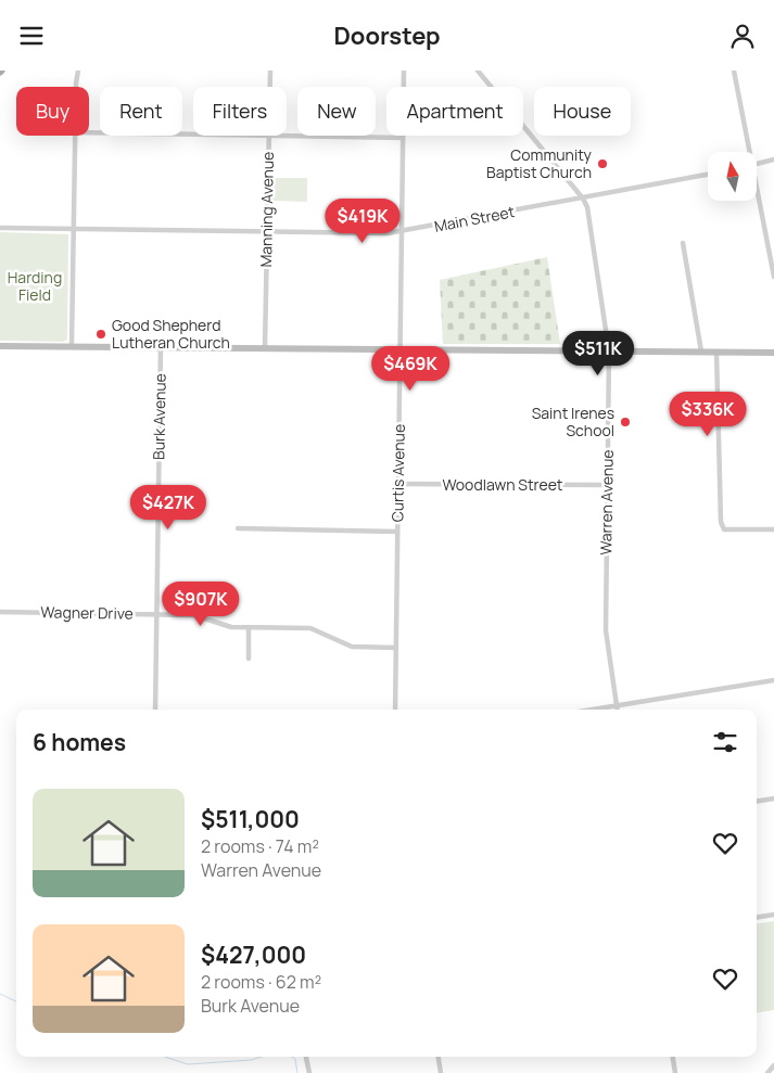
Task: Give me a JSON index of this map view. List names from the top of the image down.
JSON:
{
  "streets": {
    "street": [
      "Manning Avenue",
      "Main Street",
      "Burk Avenue",
      "Curtis Avenue",
      "Woodlawn Street",
      "Warren Avenue",
      "Wagner Drive"
    ]
  },
  "crossings": [
    ["Manning Avenue", "Main Street"],
    ["Main Street", "Curtis Avenue"],
    ["Main Street", "Warren Avenue"],
    ["Burk Avenue", "Wagner Drive"],
    ["Curtis Avenue", "Woodlawn Street"],
    ["Curtis Avenue", "Wagner Drive"],
    ["Woodlawn Street", "Warren Avenue"]
  ],
  "parks": ["Harding Field"],
  "places": ["Community Baptist Church", "Good Shepherd Lutheran Church", "Saint Irenes School"],
  "north": "top",
  "page": {
    "header": "Doorstep",
    "chip": [
      "Buy",
      "Rent",
      "Filters",
      "New",
      "Apartment",
      "House"
    ],
    "price": [
      "$419K",
      "$511K",
      "$469K",
      "$336K",
      "$427K",
      "$907K"
    ],
    "heading": "6 homes",
    "list": [
      {
        "name": "$511,000",
        "note": "2 rooms · 74 m² · Warren Avenue"
      },
      {
        "name": "$427,000",
        "note": "2 rooms · 62 m² · Burk Avenue"
      }
    ]
  }
}
